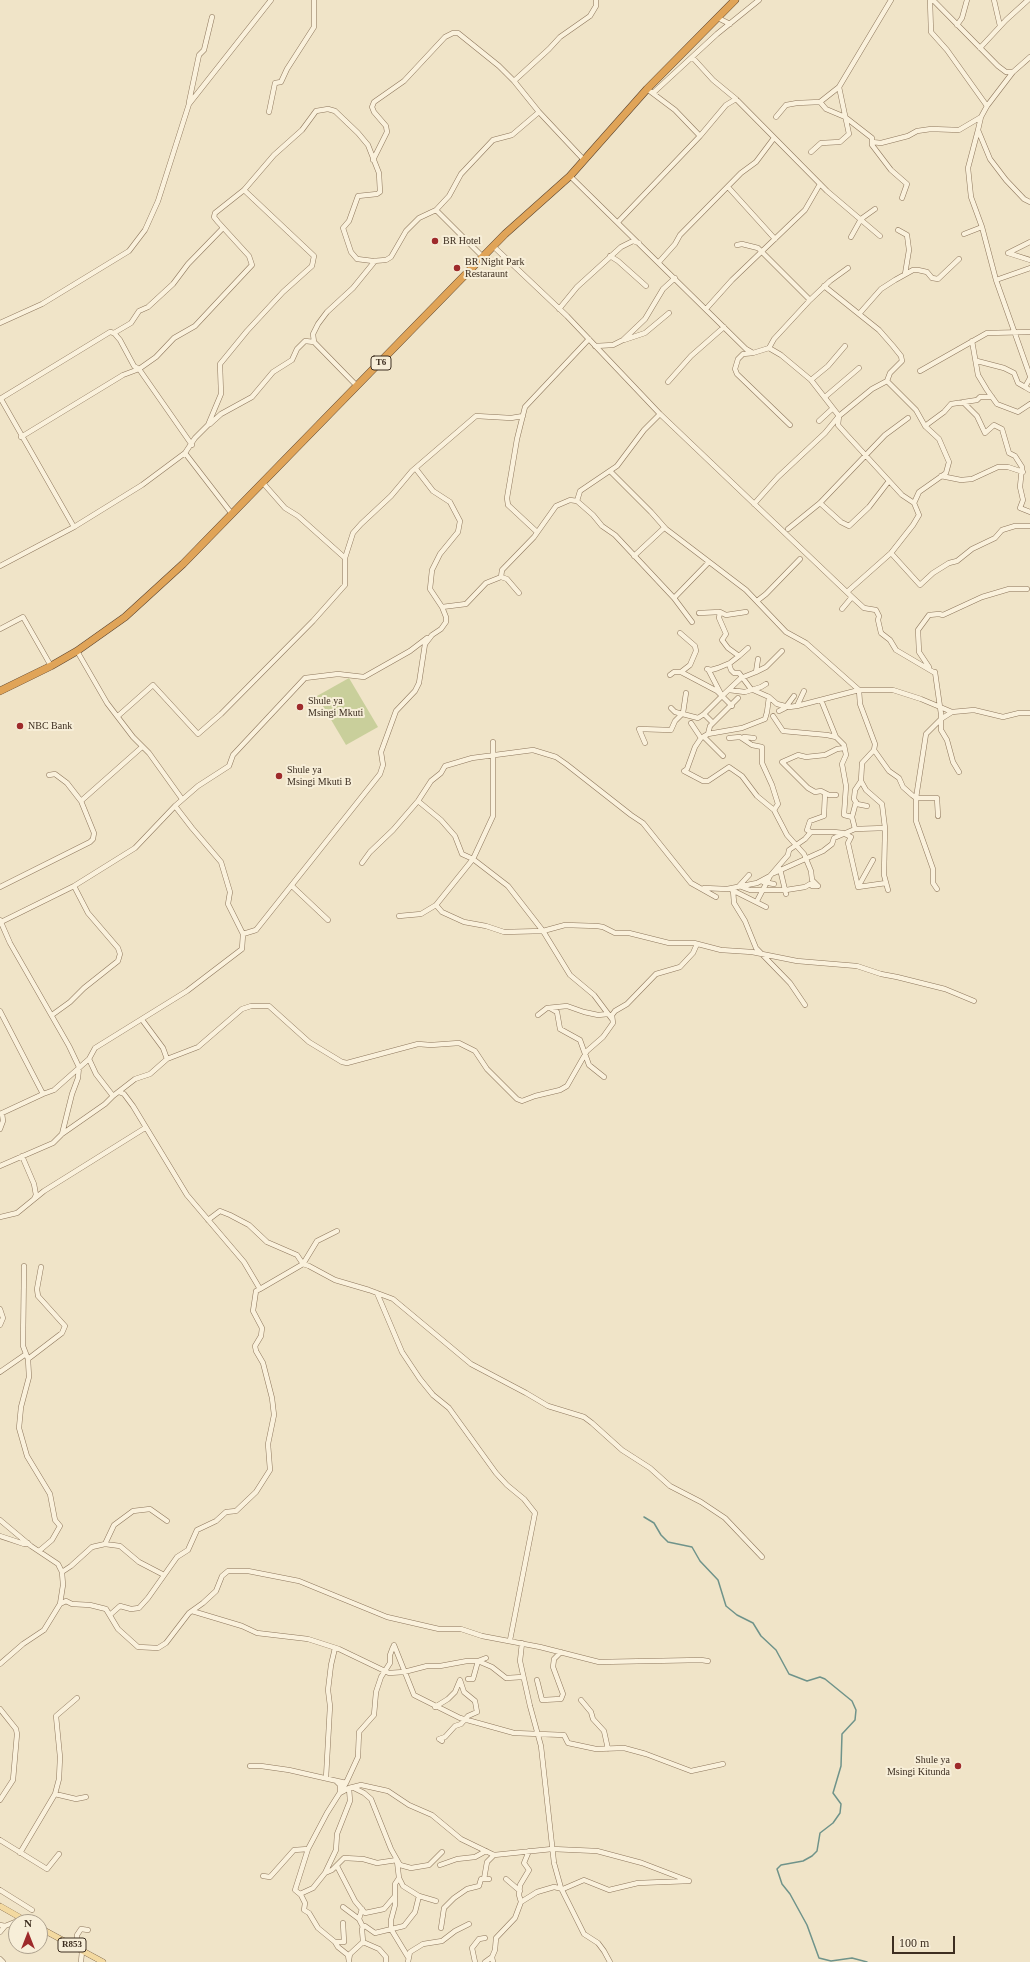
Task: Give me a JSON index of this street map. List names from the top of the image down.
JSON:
{
  "streets": {
    "highway": ["T6"],
    "main road": ["R853"]
  },
  "places": [
    "BR Hotel",
    "BR Night Park Restaraunt",
    "Shule ya Msingi Mkuti",
    "NBC Bank",
    "Shule ya Msingi Mkuti B",
    "Shule ya Msingi Kitunda"
  ],
  "scale_bar": "100 m",
  "north": "top"
}
